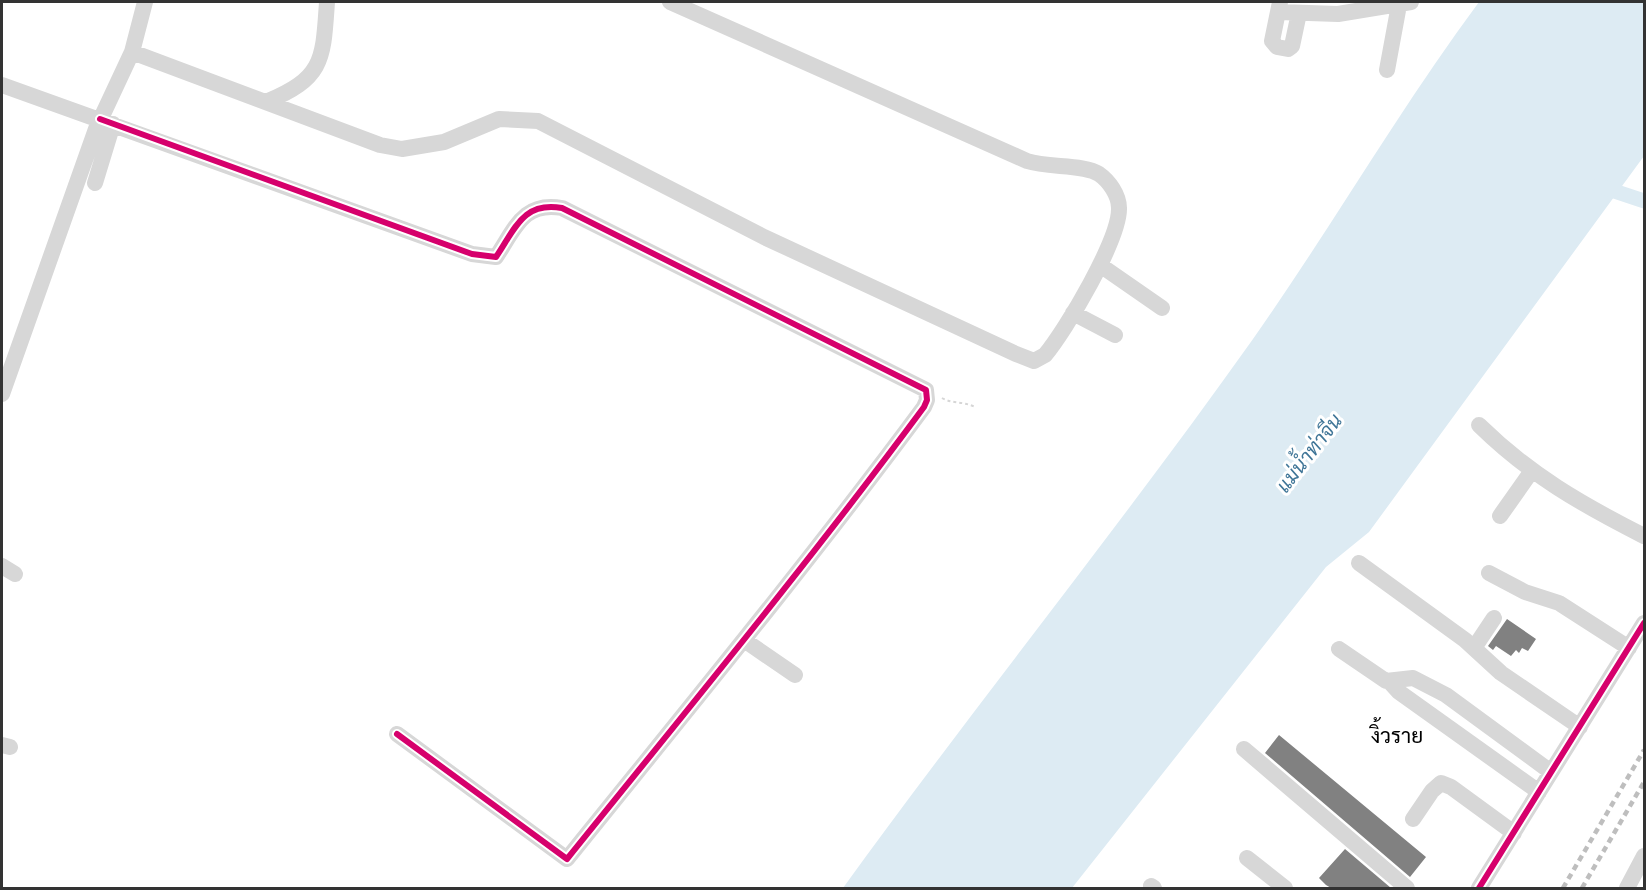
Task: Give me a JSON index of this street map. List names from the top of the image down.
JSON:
{
  "districts": ["งิ้วราย"],
  "water": ["แม่น้ำท่าจีน"]
}
